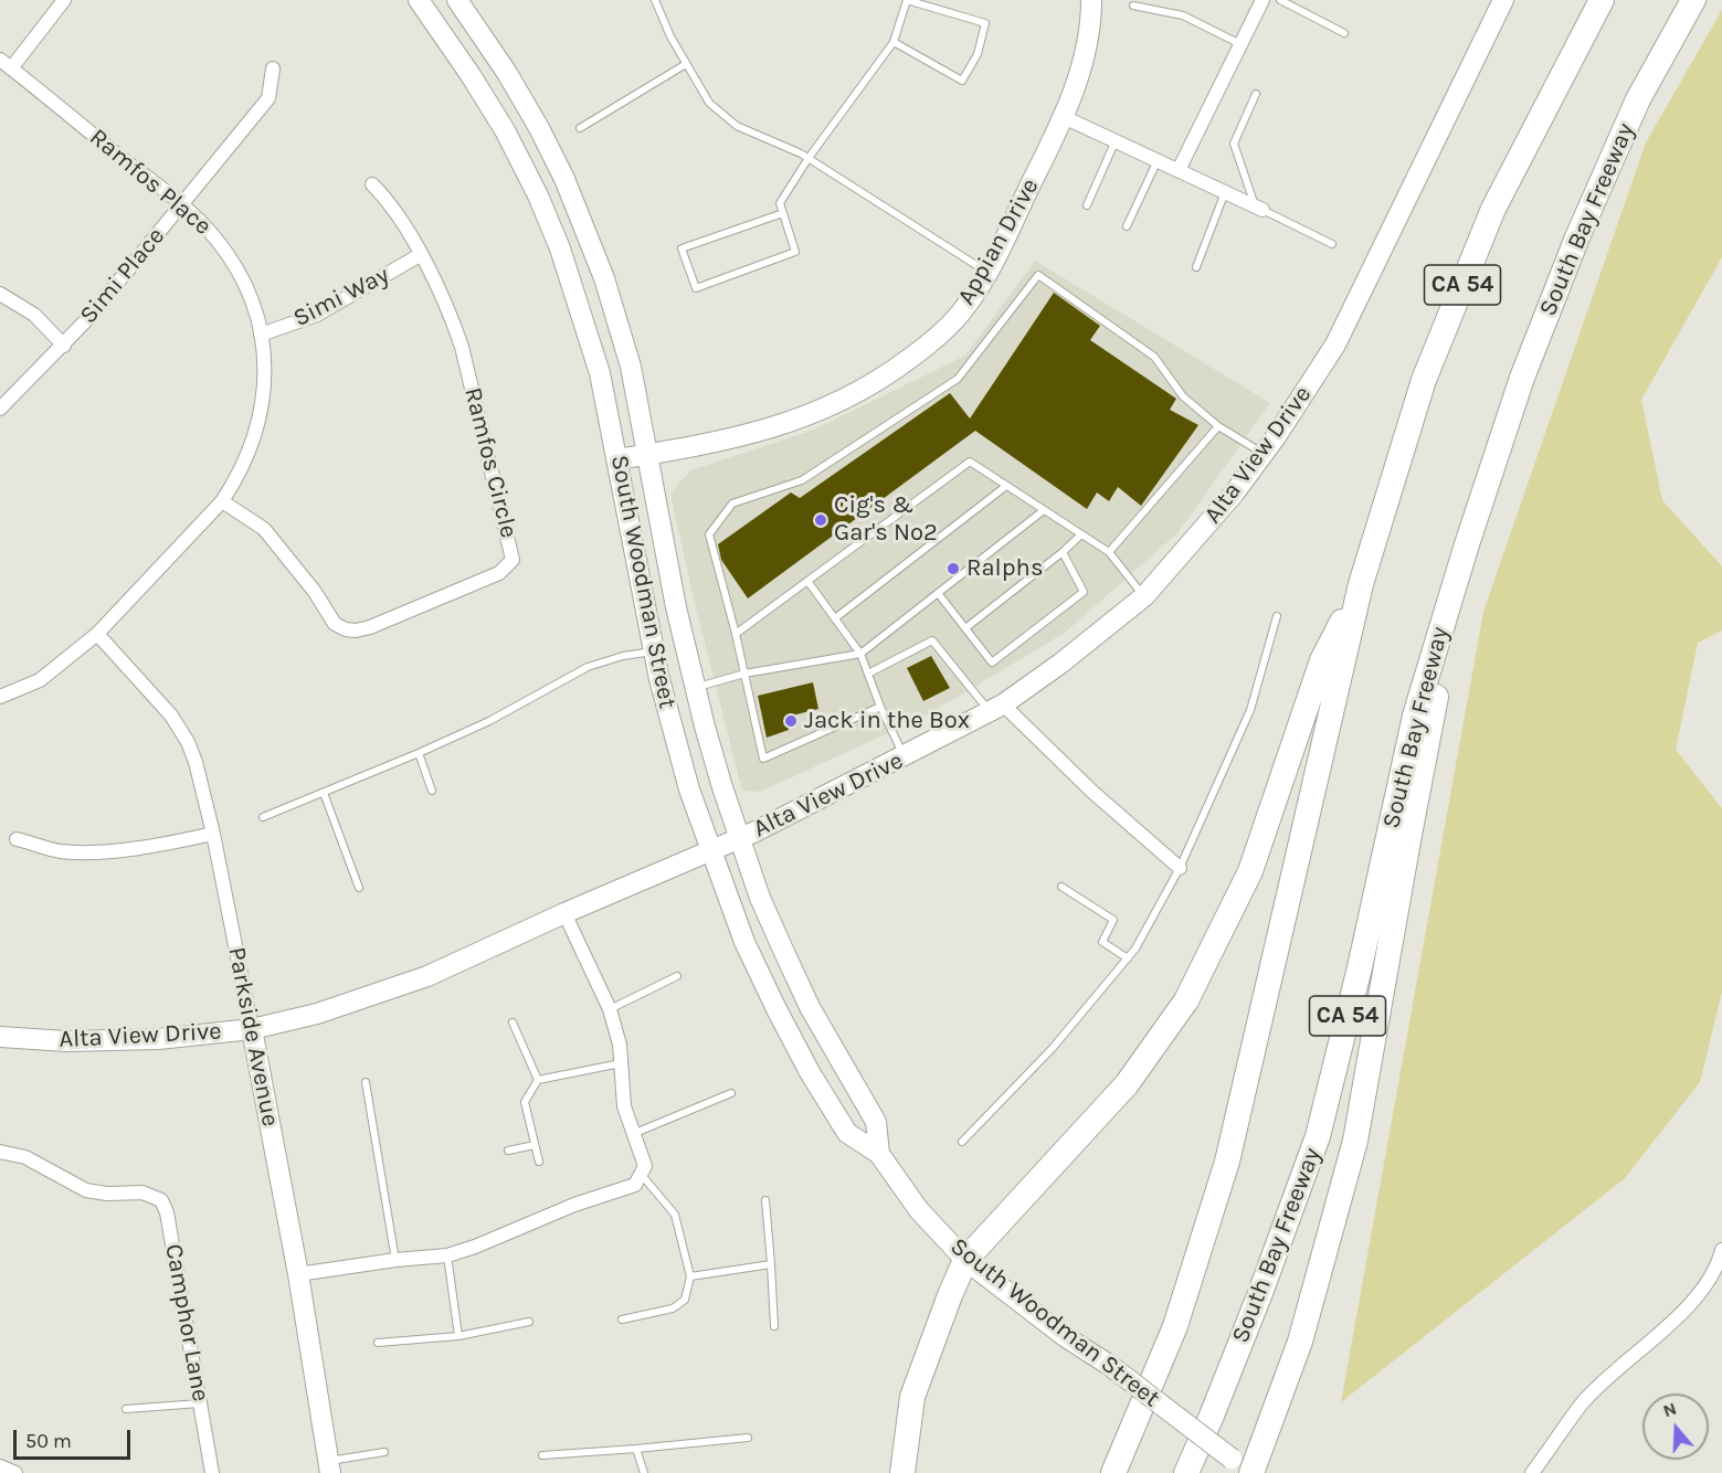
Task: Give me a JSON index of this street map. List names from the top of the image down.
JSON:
{
  "streets": {
    "highway": ["South Bay Freeway", "CA 54"],
    "main road": [
      "Appian Drive",
      "Alta View Drive",
      "South Woodman Street",
      "Parkside Avenue"
    ],
    "street": [
      "Ramfos Place",
      "Simi Place",
      "Simi Way",
      "Ramfos Circle",
      "Camphor Lane"
    ]
  },
  "crossings": [
    ["Ramfos Place", "Simi Place"],
    ["Ramfos Place", "Simi Way"],
    ["Ramfos Place", "Ramfos Circle"],
    ["Ramfos Place", "Parkside Avenue"],
    ["Appian Drive", "South Woodman Street"],
    ["Simi Way", "Ramfos Circle"],
    ["Alta View Drive", "South Woodman Street"],
    ["Alta View Drive", "Parkside Avenue"]
  ],
  "places": ["Cig's & Gar's No2", "Ralphs", "Jack in the Box"],
  "scale_bar": "50 m",
  "north": "top"
}
